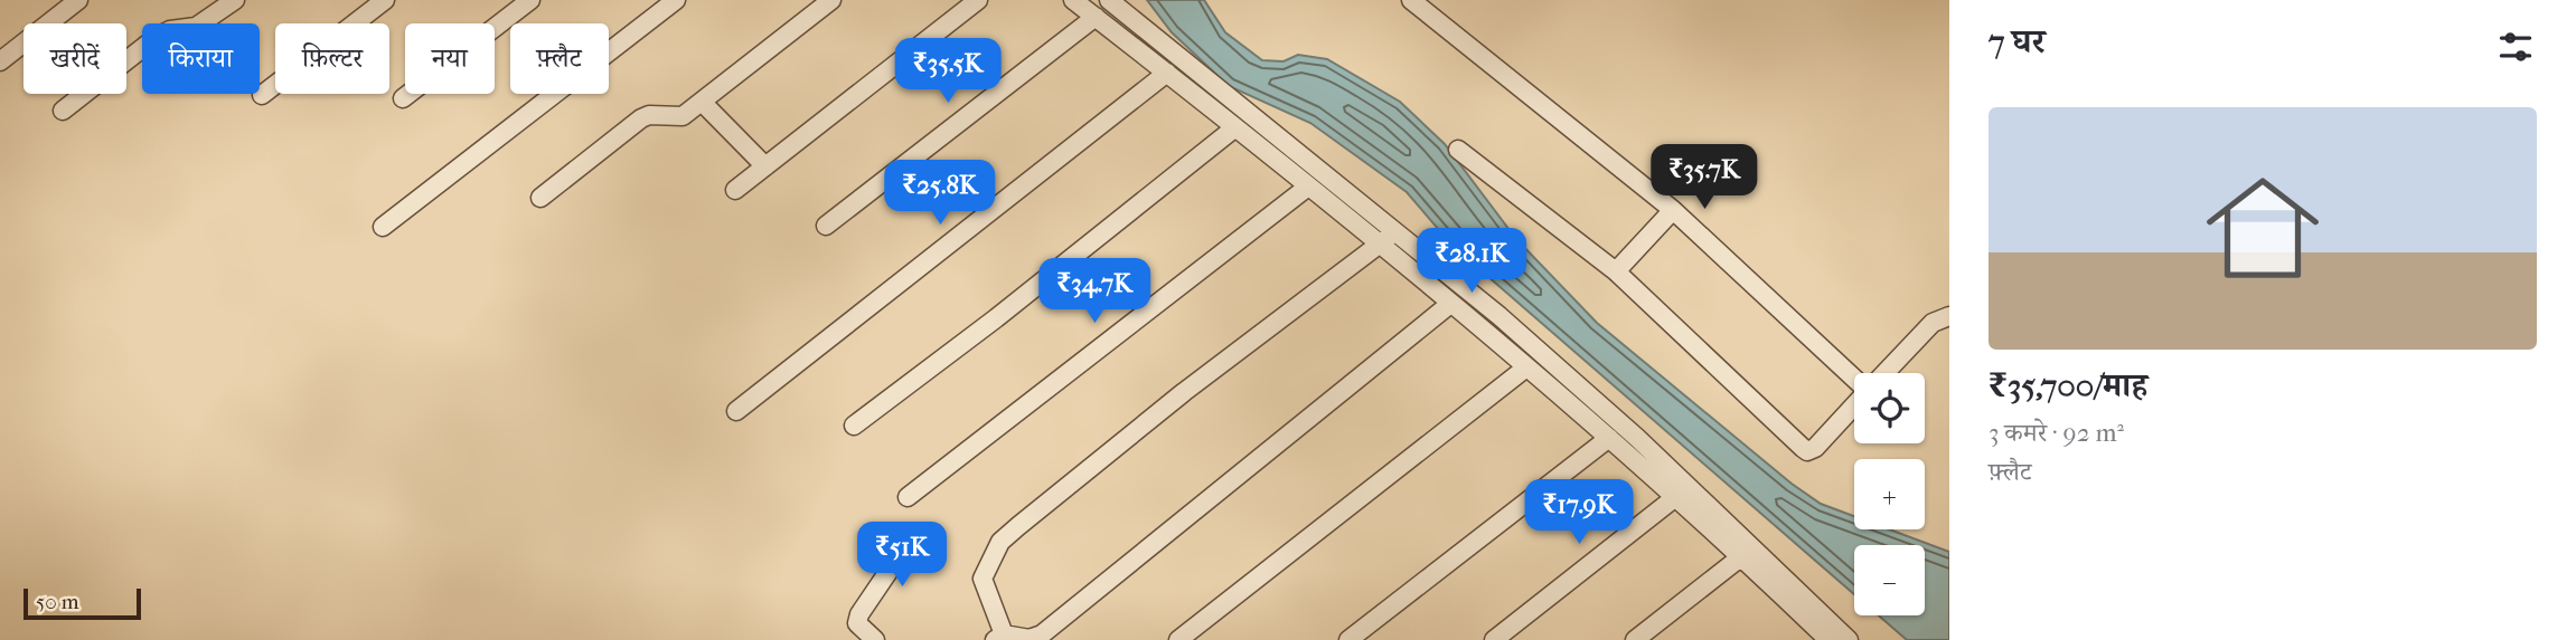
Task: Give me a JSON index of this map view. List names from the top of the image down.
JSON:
{
  "scale_bar": "50 m",
  "page": {
    "heading": "7 घर",
    "chip": [
      "खरीदें",
      "किराया",
      "फ़िल्टर",
      "नया",
      "फ़्लैट"
    ],
    "price": [
      "₹35.5K",
      "₹35.7K",
      "₹25.8K",
      "₹28.1K",
      "₹34.7K",
      "₹17.9K",
      "₹51K"
    ],
    "list": [
      {
        "name": "₹35,700/माह",
        "note": "3 कमरे · 92 m² · फ़्लैट"
      }
    ],
    "map_buttons": ["+", "−"],
    "scale": "50 m"
  }
}
